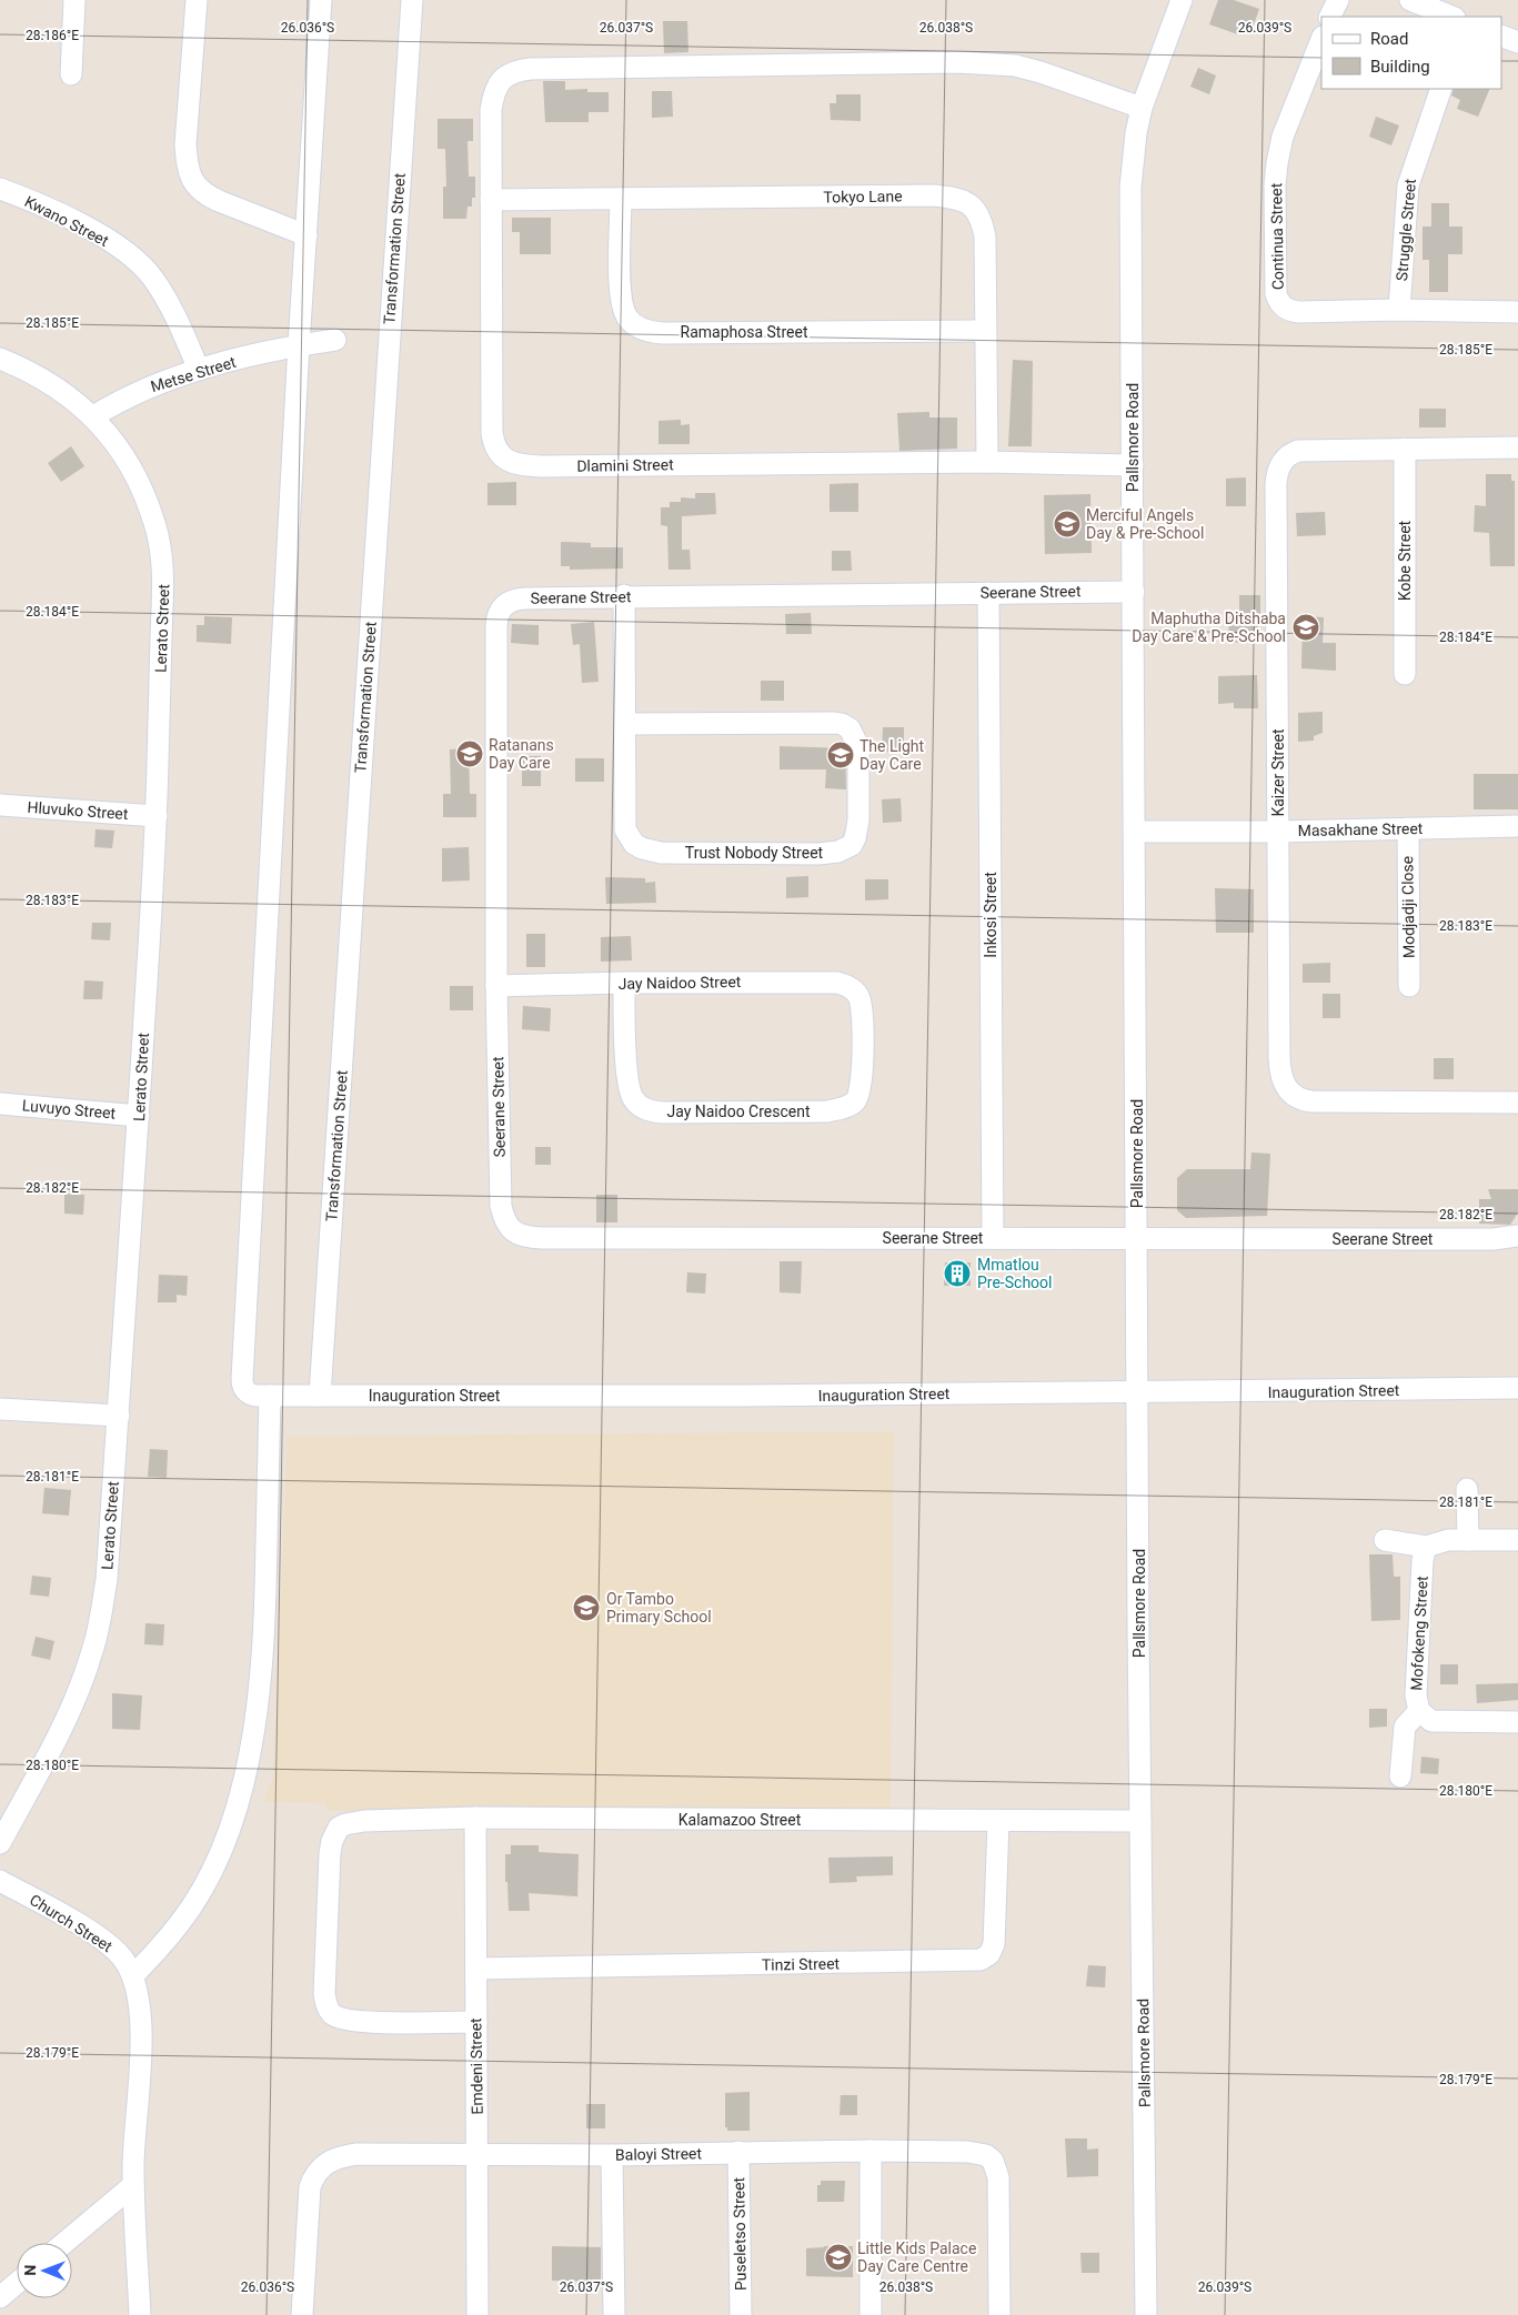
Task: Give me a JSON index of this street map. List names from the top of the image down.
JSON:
{
  "streets": {
    "street": [
      "Tokyo Lane",
      "Kwano Street",
      "Struggle Street",
      "Continua Street",
      "Transformation Street",
      "Ramaphosa Street",
      "Metse Street",
      "Pallsmore Road",
      "Dlamini Street",
      "Kobe Street",
      "Seerane Street",
      "Lerato Street",
      "Kaizer Street",
      "Hluvuko Street",
      "Masakhane Street",
      "Trust Nobody Street",
      "Modjadji Close",
      "Inkosi Street",
      "Jay Naidoo Street",
      "Luvuyo Street",
      "Jay Naidoo Crescent",
      "Inauguration Street",
      "Mofokeng Street",
      "Kalamazoo Street",
      "Church Street",
      "Tinzi Street",
      "Emdeni Street",
      "Baloyi Street",
      "Puseletso Street"
    ]
  },
  "crossings": [
    ["Tokyo Lane", "Ramaphosa Street"],
    ["Tokyo Lane", "Dlamini Street"],
    ["Kwano Street", "Metse Street"],
    ["Struggle Street", "Continua Street"],
    ["Transformation Street", "Inauguration Street"],
    ["Metse Street", "Lerato Street"],
    ["Pallsmore Road", "Dlamini Street"],
    ["Pallsmore Road", "Seerane Street"],
    ["Pallsmore Road", "Masakhane Street"],
    ["Pallsmore Road", "Inauguration Street"],
    ["Pallsmore Road", "Kalamazoo Street"],
    ["Kobe Street", "Kaizer Street"],
    ["Seerane Street", "Trust Nobody Street"],
    ["Seerane Street", "Inkosi Street"],
    ["Seerane Street", "Jay Naidoo Street"],
    ["Lerato Street", "Hluvuko Street"],
    ["Lerato Street", "Luvuyo Street"],
    ["Kaizer Street", "Masakhane Street"],
    ["Masakhane Street", "Modjadji Close"],
    ["Jay Naidoo Street", "Jay Naidoo Crescent"],
    ["Kalamazoo Street", "Tinzi Street"],
    ["Kalamazoo Street", "Emdeni Street"],
    ["Tinzi Street", "Emdeni Street"],
    ["Emdeni Street", "Baloyi Street"],
    ["Baloyi Street", "Puseletso Street"]
  ],
  "places": {
    "school or university": [
      "Merciful Angels Day & Pre-School",
      "Maphutha Ditshaba Day Care & Pre-School",
      "Ratanans Day Care",
      "The Light Day Care",
      "Or Tambo Primary School",
      "Little Kids Palace Day Care Centre"
    ],
    "building": ["Mmatlou Pre-School"]
  },
  "legend": ["Road", "Building"],
  "north": "left",
  "coordinates": [
    "26.036°S",
    "26.037°S",
    "26.038°S",
    "26.039°S",
    "28.186°E",
    "28.185°E",
    "28.184°E",
    "28.183°E",
    "28.182°E",
    "28.181°E",
    "28.180°E",
    "28.179°E"
  ]
}
